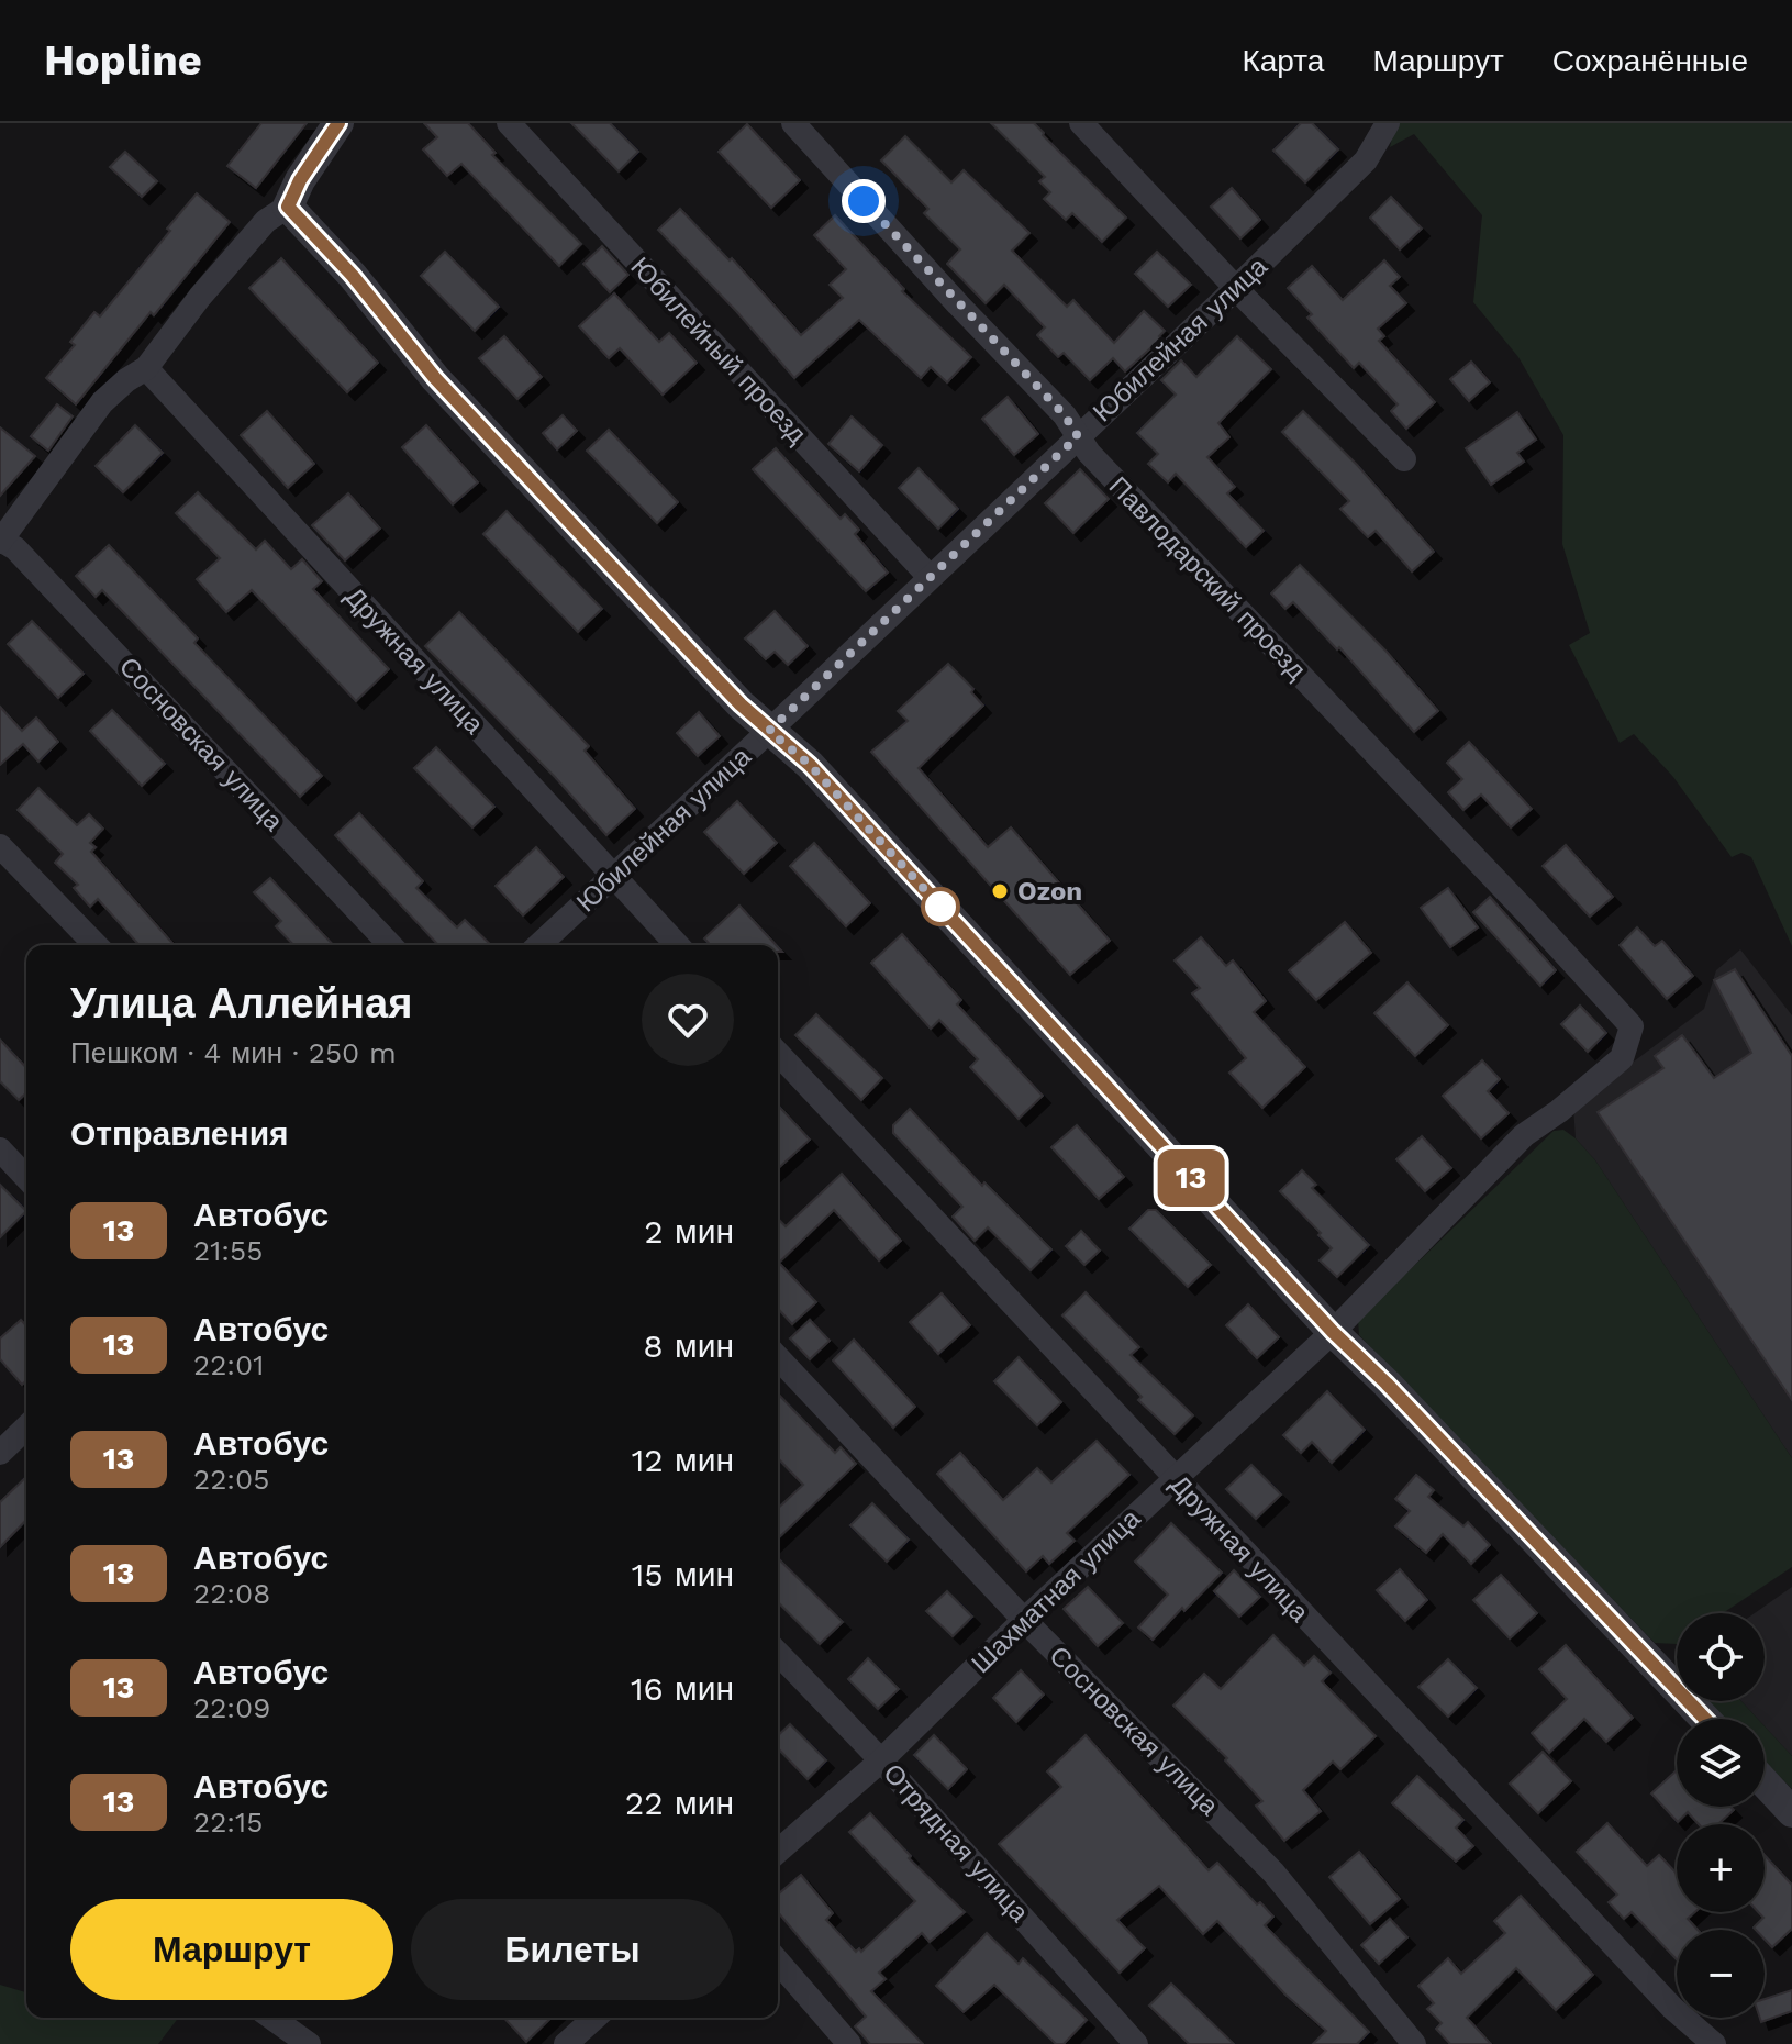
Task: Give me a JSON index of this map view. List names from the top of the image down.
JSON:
{
  "streets": {
    "street": [
      "Юбилейная улица",
      "Юбилейный проезд",
      "Павлодарский проезд",
      "Дружная улица",
      "Сосновская улица",
      "Шахматная улица",
      "Отрядная улица"
    ]
  },
  "crossings": [
    ["Юбилейная улица", "Юбилейный проезд"],
    ["Юбилейная улица", "Павлодарский проезд"],
    ["Юбилейная улица", "Дружная улица"],
    ["Павлодарский проезд", "Шахматная улица"],
    ["Дружная улица", "Шахматная улица"],
    ["Сосновская улица", "Шахматная улица"],
    ["Шахматная улица", "Отрядная улица"]
  ],
  "places": ["Ozon"],
  "lines": ["bus line 13"],
  "page": {
    "header": "Hopline",
    "nav": ["Карта", "Маршрут", "Сохранённые"],
    "on_map": "13",
    "heading": [
      ["Улица Аллейная", "Пешком · 4 мин · 250 m"],
      "Отправления"
    ],
    "list": [
      {
        "mark": "13",
        "name": "Автобус",
        "note": "21:55",
        "value": "2 мин"
      },
      {
        "mark": "13",
        "name": "Автобус",
        "note": "22:01",
        "value": "8 мин"
      },
      {
        "mark": "13",
        "name": "Автобус",
        "note": "22:05",
        "value": "12 мин"
      },
      {
        "mark": "13",
        "name": "Автобус",
        "note": "22:08",
        "value": "15 мин"
      },
      {
        "mark": "13",
        "name": "Автобус",
        "note": "22:09",
        "value": "16 мин"
      },
      {
        "mark": "13",
        "name": "Автобус",
        "note": "22:15",
        "value": "22 мин"
      }
    ],
    "map_buttons": ["+", "−"],
    "buttons": ["Маршрут", "Билеты"]
  }
}
